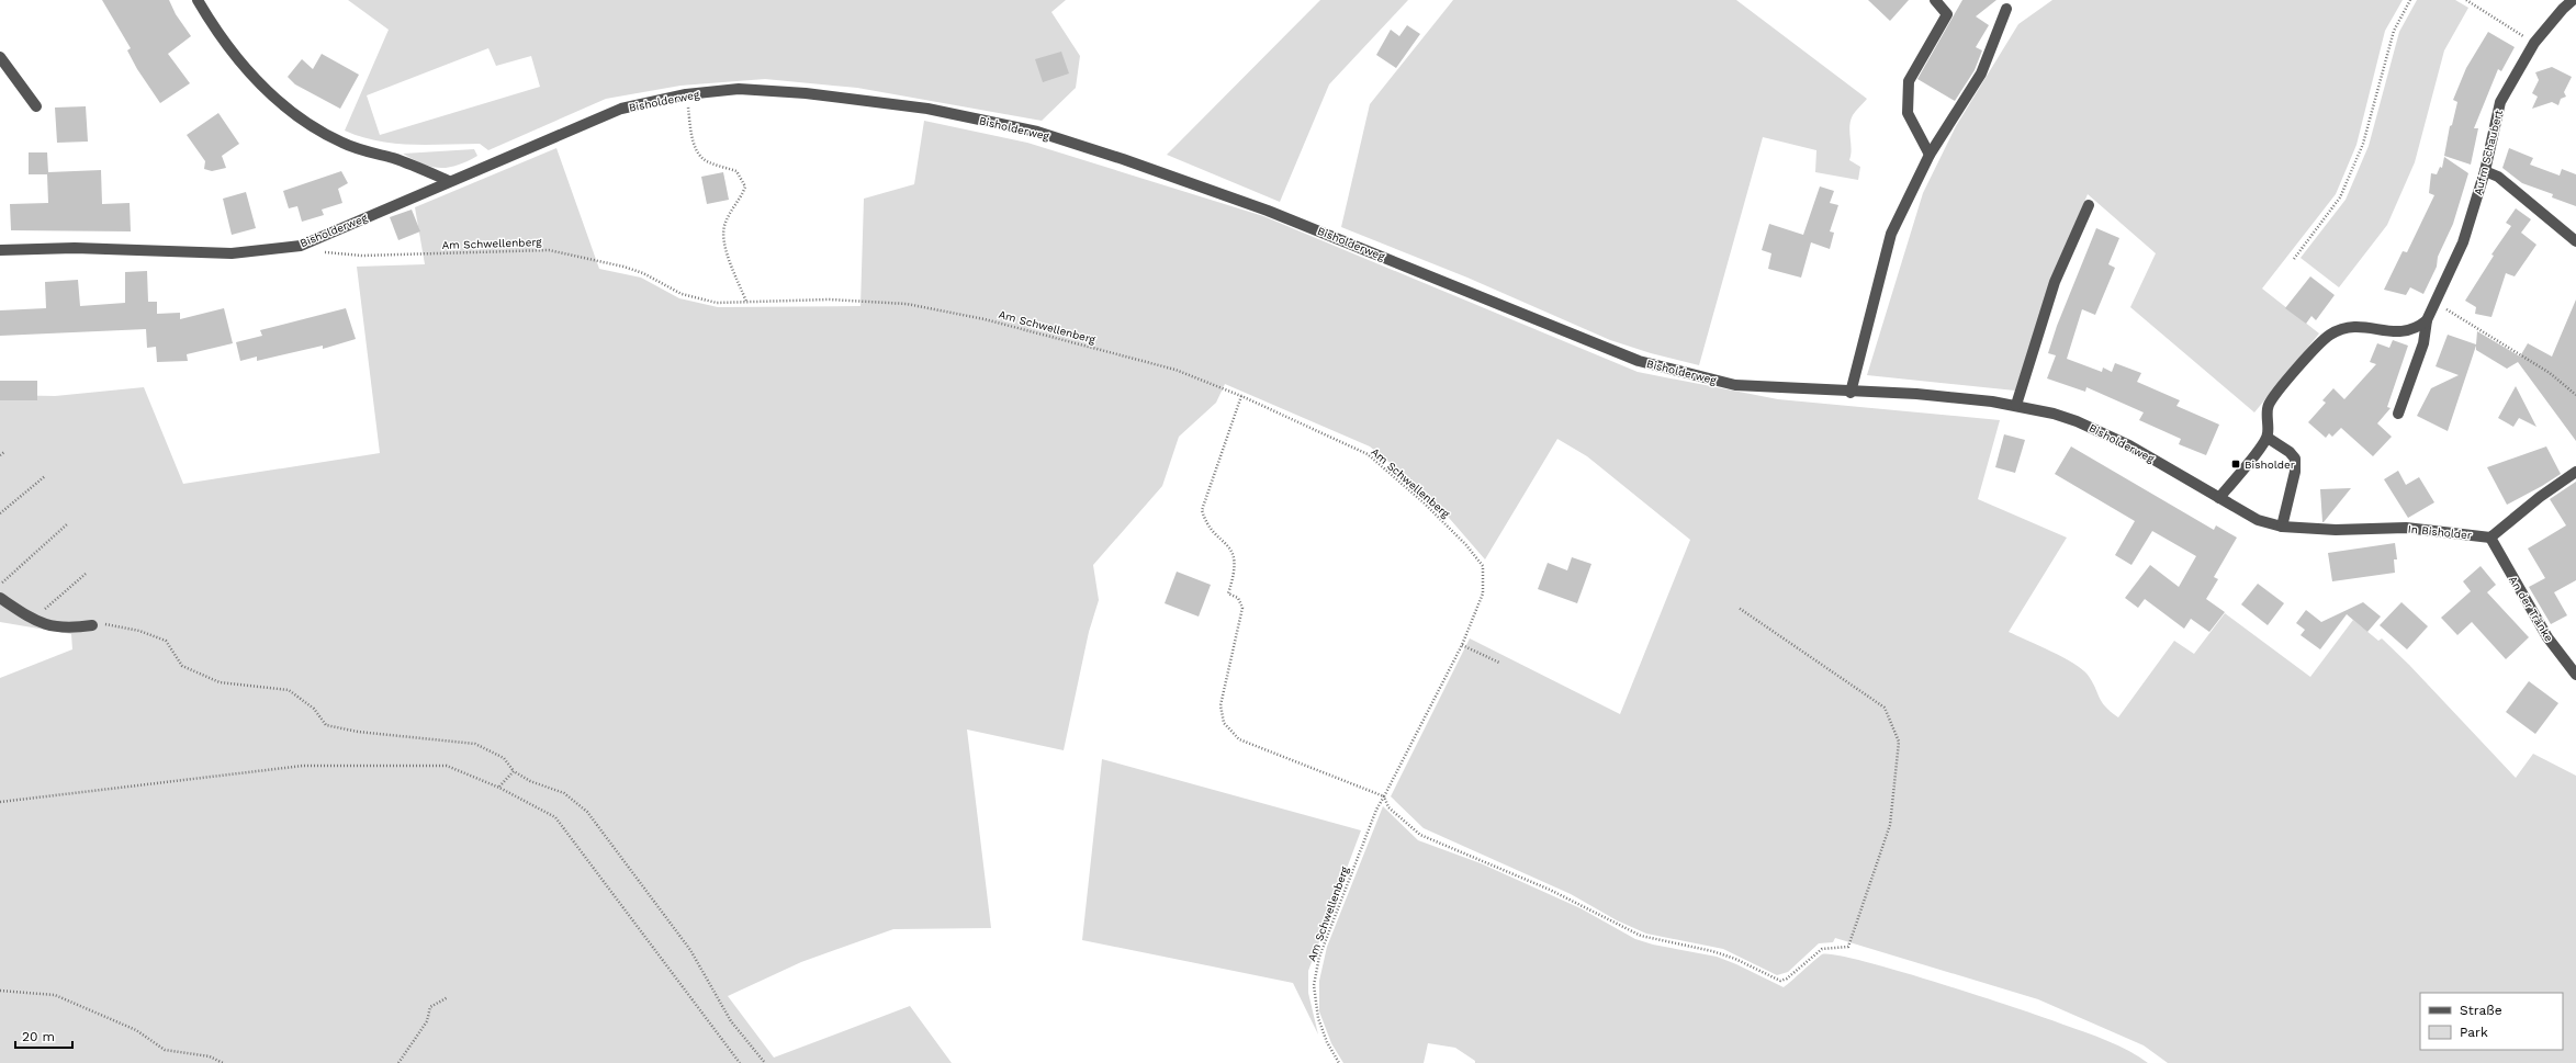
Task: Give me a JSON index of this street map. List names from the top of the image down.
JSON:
{
  "streets": {
    "street": [
      "Bisholderweg",
      "Aufm Schaubert",
      "In Bisholder",
      "An der Tränke"
    ],
    "path": ["Am Schwellenberg"]
  },
  "crossings": [
    ["Bisholderweg", "Am Schwellenberg"],
    ["Bisholderweg", "In Bisholder"],
    ["In Bisholder", "An der Tränke"]
  ],
  "places": {
    "transit": ["Bisholder"]
  },
  "legend": ["Straße", "Park"],
  "scale_bar": "20 m"
}
